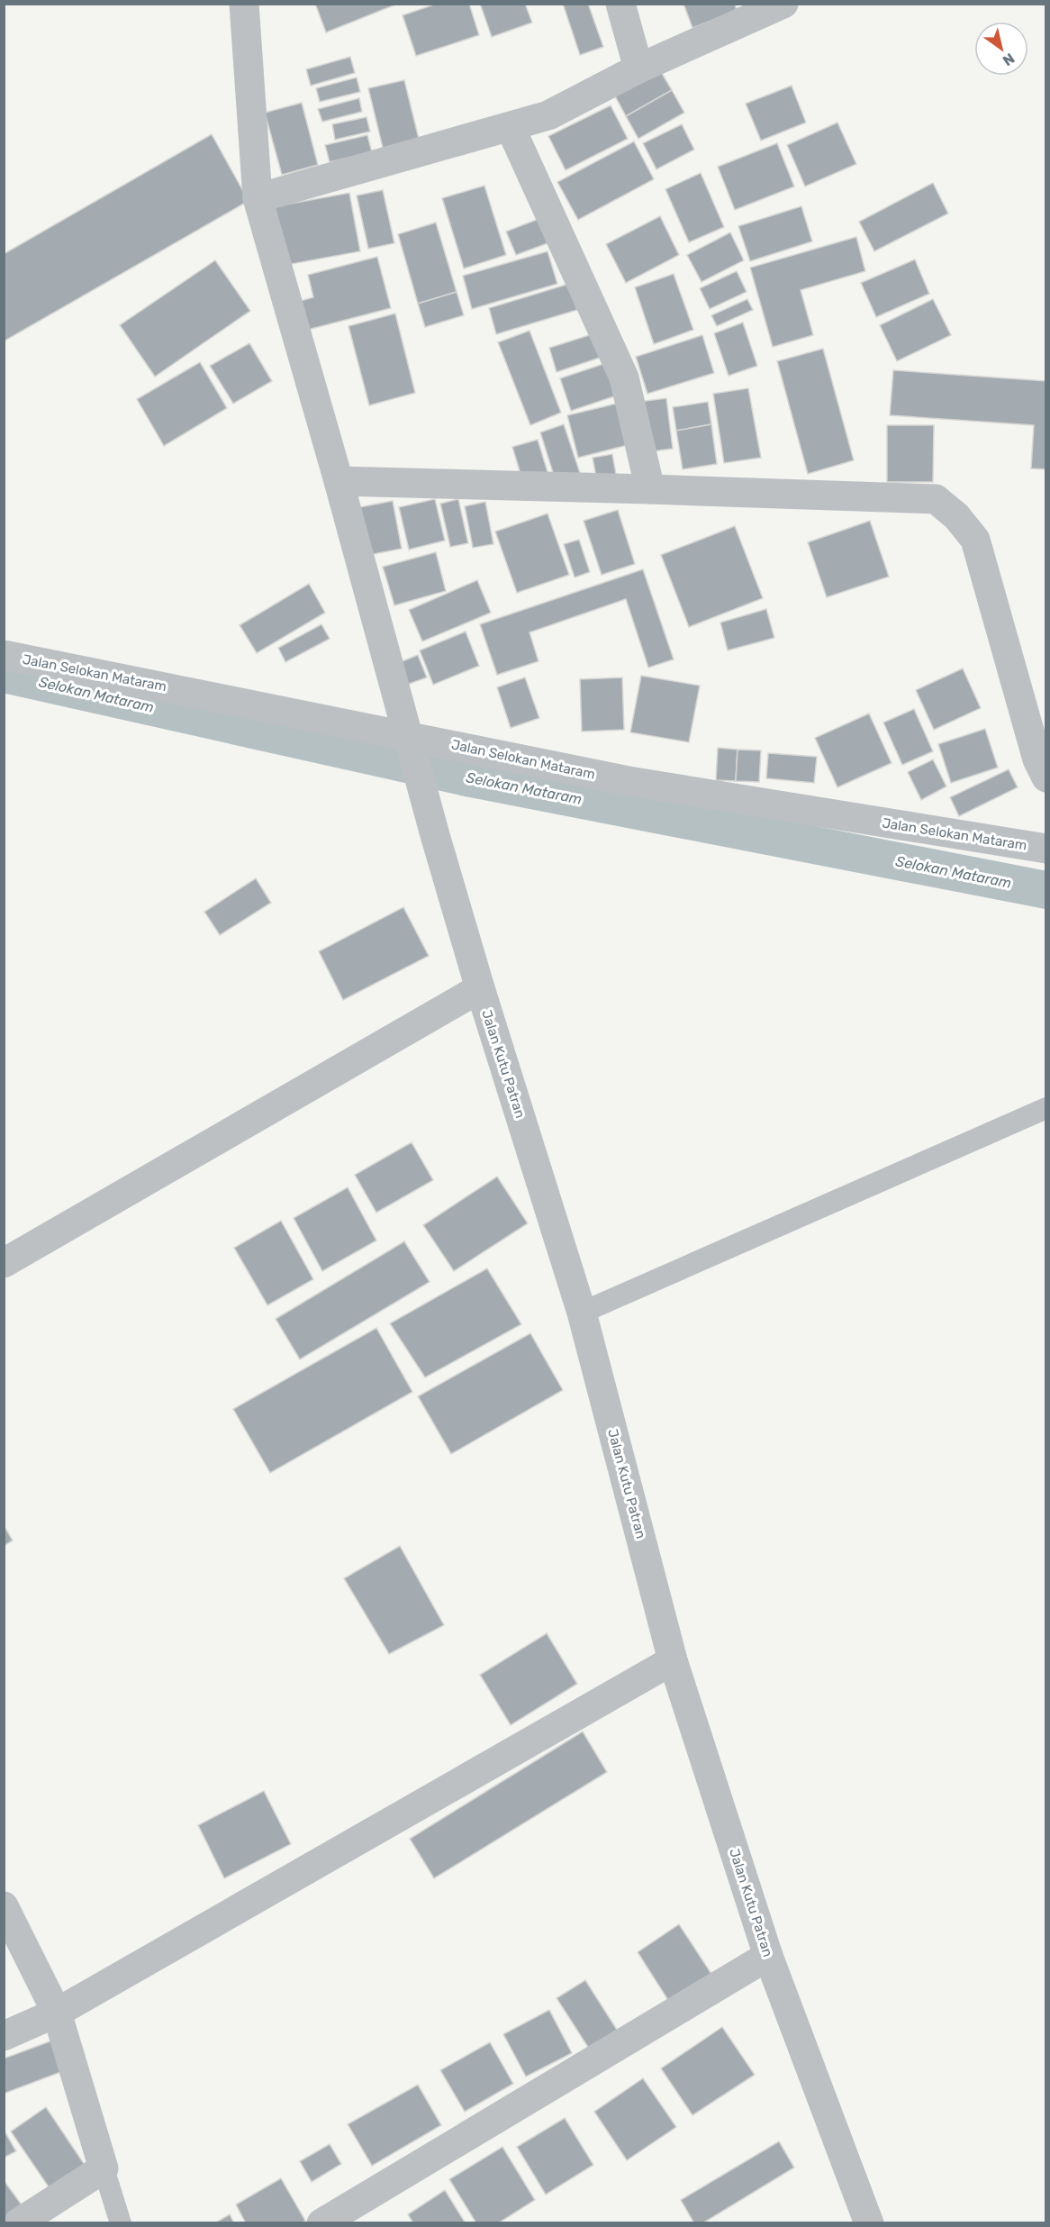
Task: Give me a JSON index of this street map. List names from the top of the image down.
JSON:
{
  "streets": {
    "street": ["Jalan Selokan Mataram", "Jalan Kutu Patran"]
  },
  "crossings": [
    ["Jalan Selokan Mataram", "Jalan Kutu Patran"]
  ],
  "water": ["Selokan Mataram"],
  "north": "bottom right"
}
